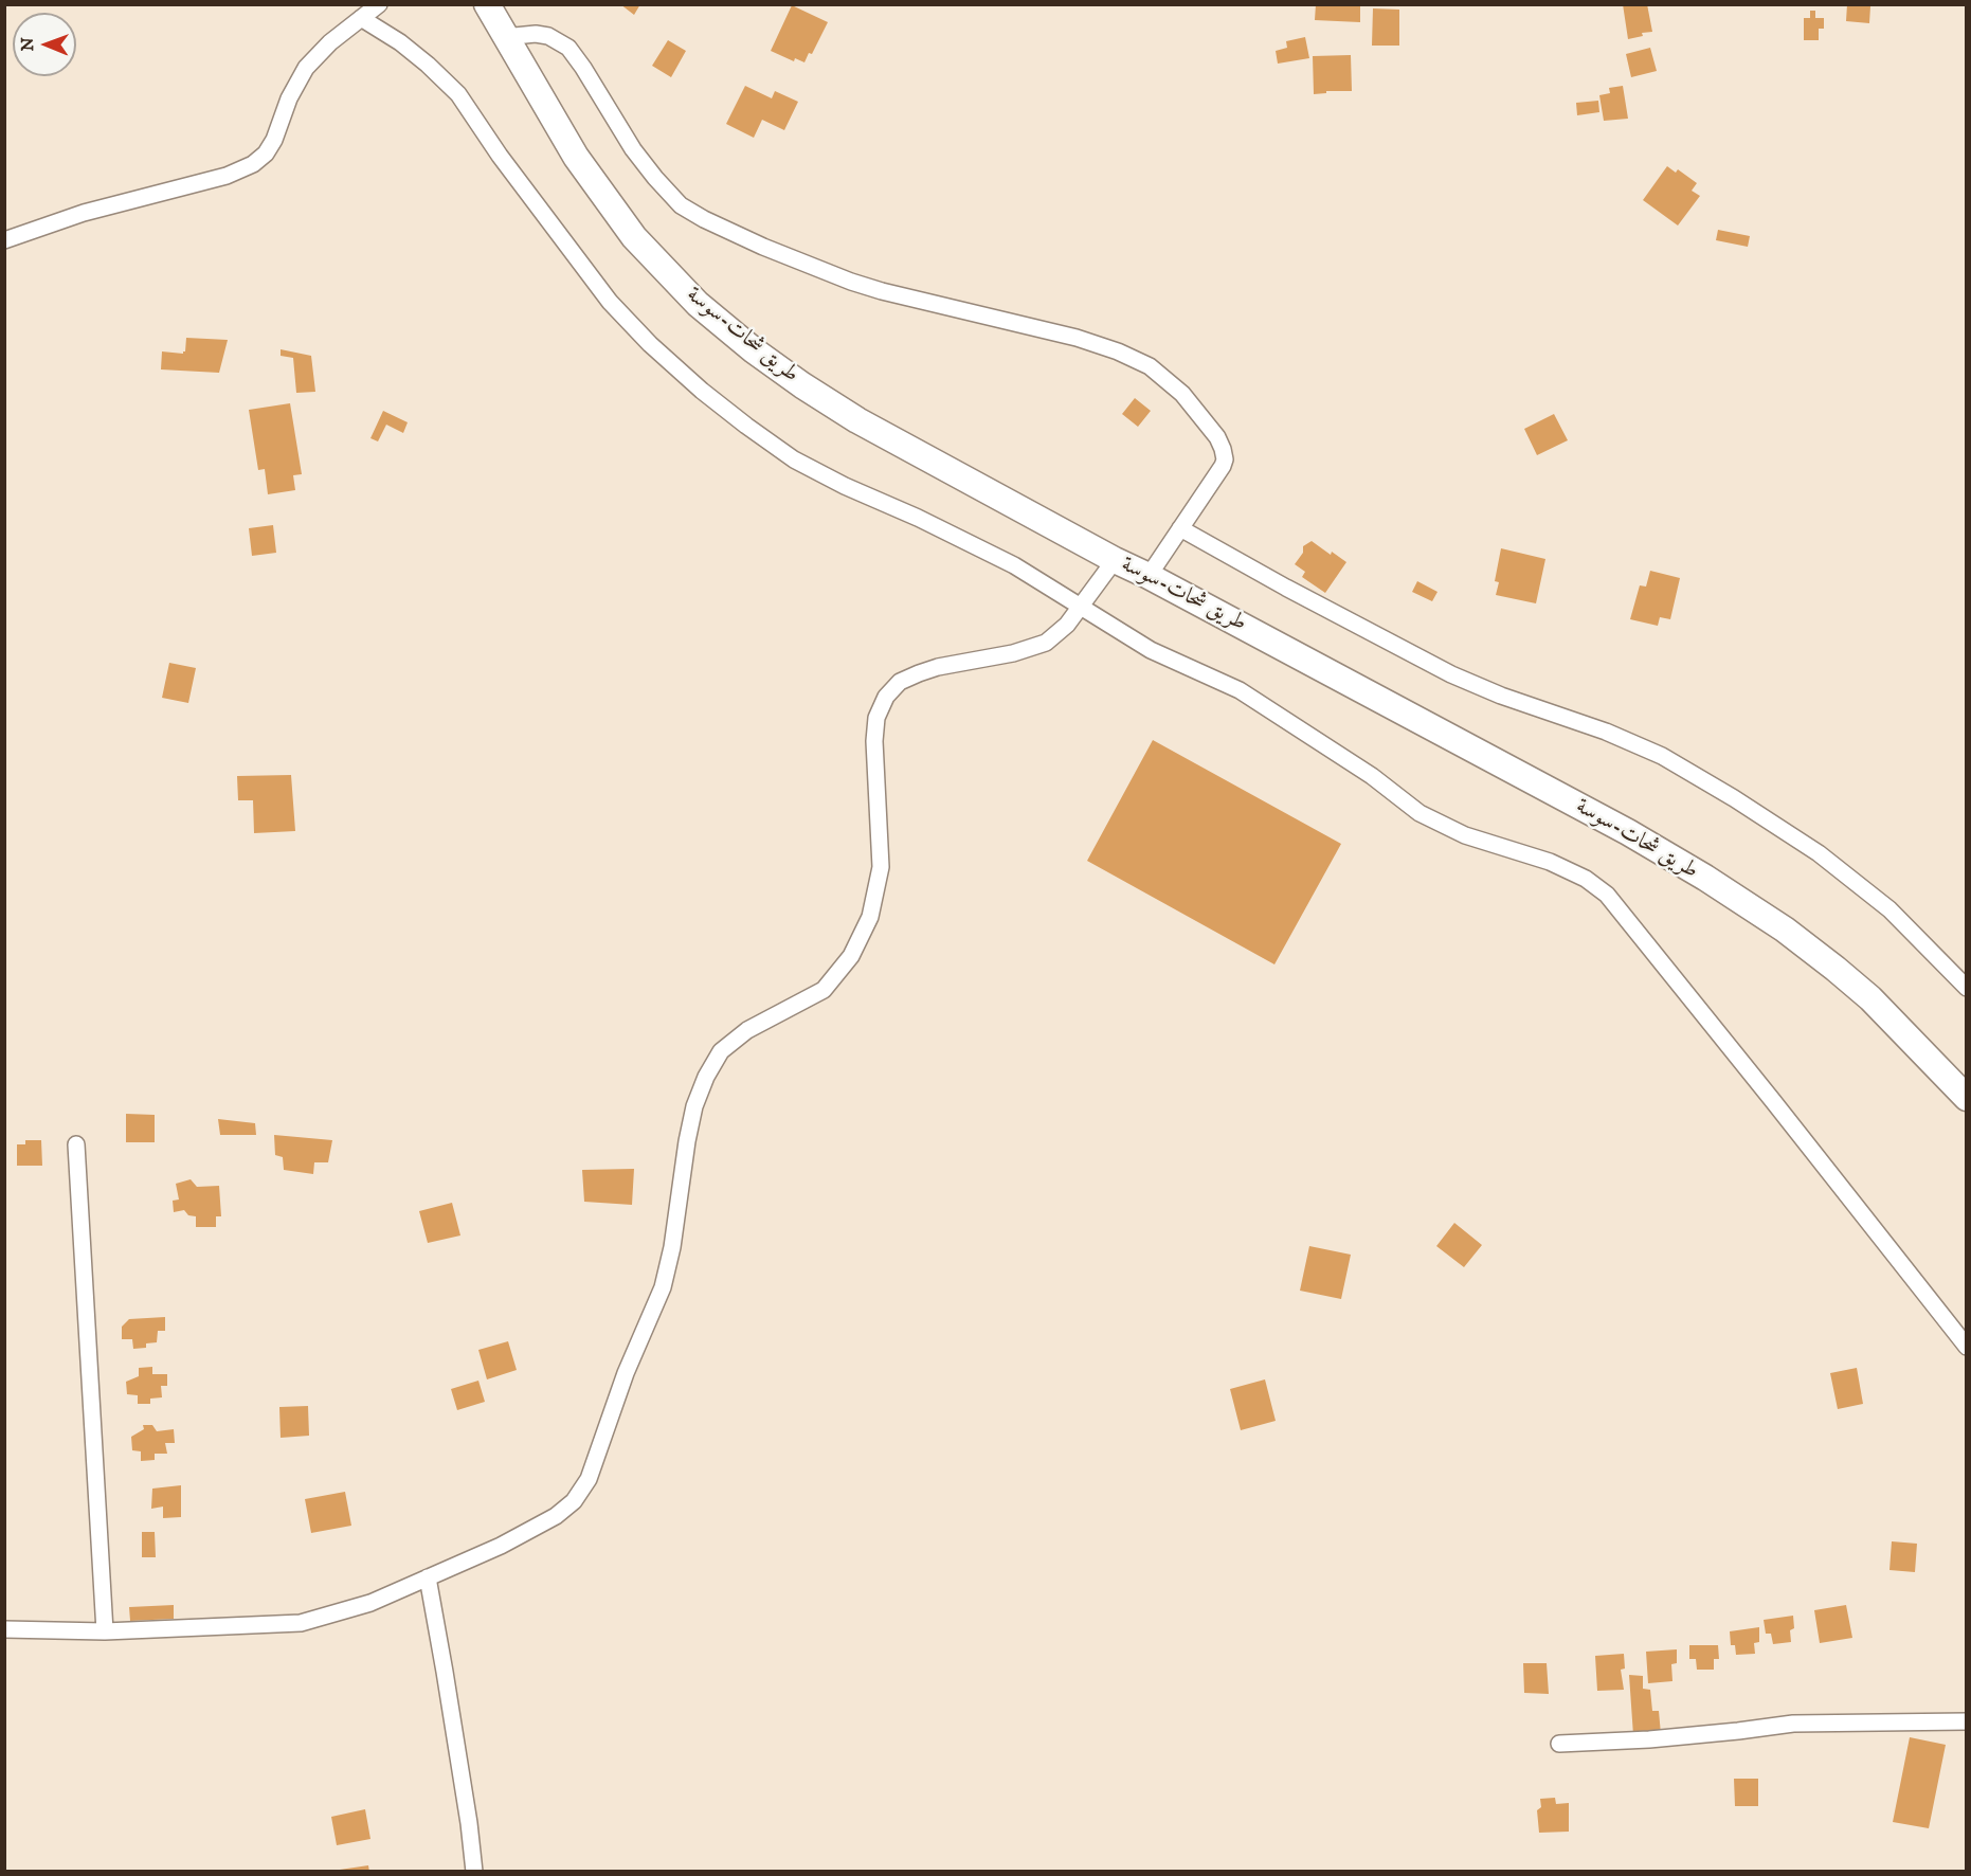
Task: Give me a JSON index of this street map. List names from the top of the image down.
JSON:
{
  "streets": {
    "main road": ["طريق شحات-سوسة"]
  },
  "north": "left"
}
